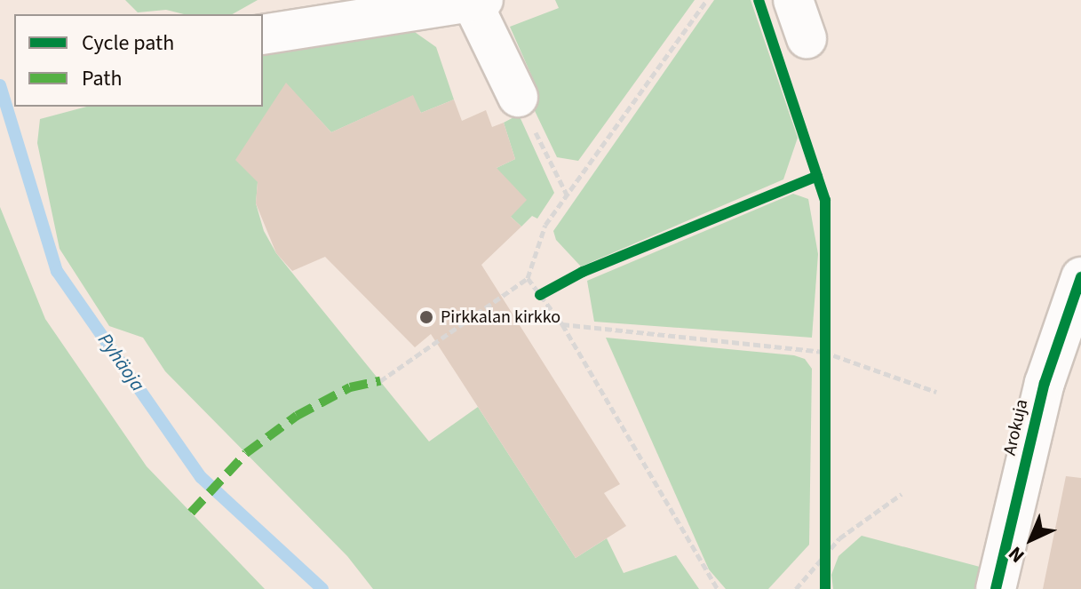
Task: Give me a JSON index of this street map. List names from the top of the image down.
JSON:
{
  "streets": {
    "street": ["Arokuja"]
  },
  "water": ["Pyhäoja"],
  "places": ["Pirkkalan kirkko"],
  "legend": ["Cycle path", "Path"],
  "north": "bottom left"
}
